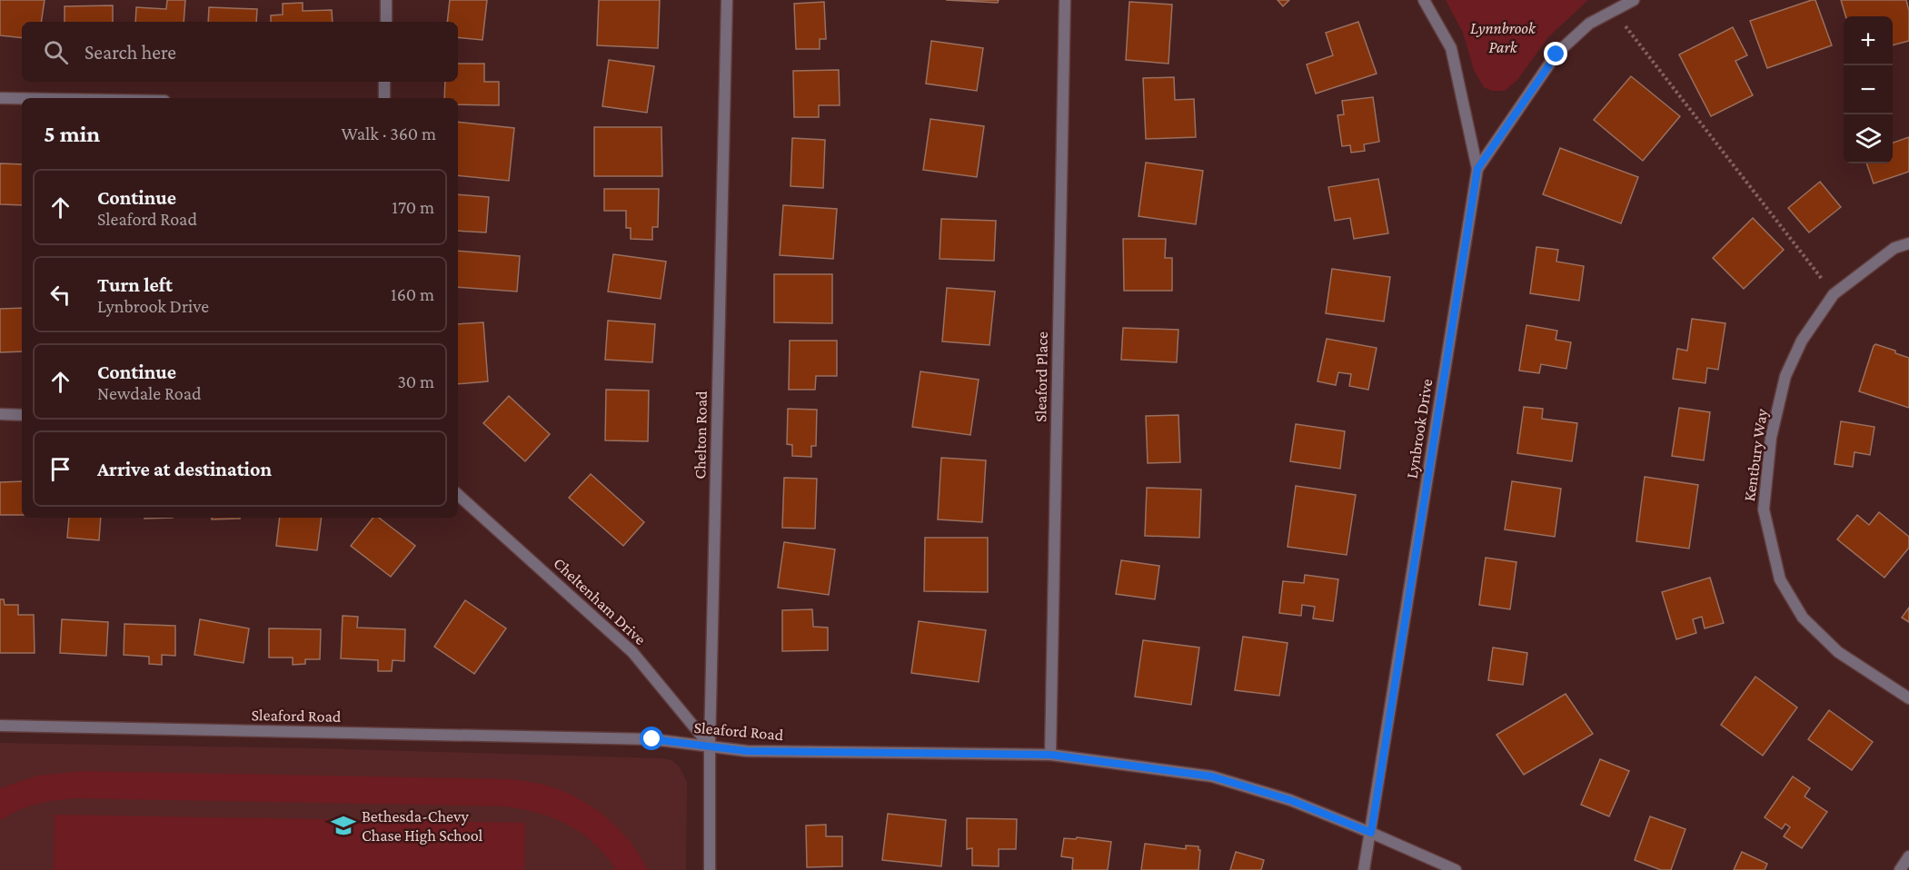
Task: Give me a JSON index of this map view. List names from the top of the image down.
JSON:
{
  "streets": {
    "street": [
      "Sleaford Place",
      "Lynbrook Drive",
      "Chelton Road",
      "Kentbury Way",
      "Cheltenham Drive",
      "Sleaford Road"
    ]
  },
  "crossings": [
    ["Sleaford Place", "Sleaford Road"],
    ["Lynbrook Drive", "Sleaford Road"],
    ["Chelton Road", "Cheltenham Drive"],
    ["Chelton Road", "Sleaford Road"],
    ["Cheltenham Drive", "Sleaford Road"]
  ],
  "parks": ["Lynnbrook Park"],
  "places": {
    "school or university": ["Bethesda-Chevy Chase High School"]
  },
  "page": {
    "map_buttons": ["+", "−"],
    "search": "Search here",
    "heading": ["5 min", "Walk · 360 m"],
    "list": [
      ["Continue", "Sleaford Road", "170 m"],
      ["Turn left", "Lynbrook Drive", "160 m"],
      ["Continue", "Newdale Road", "30 m"],
      "Arrive at destination"
    ]
  }
}
